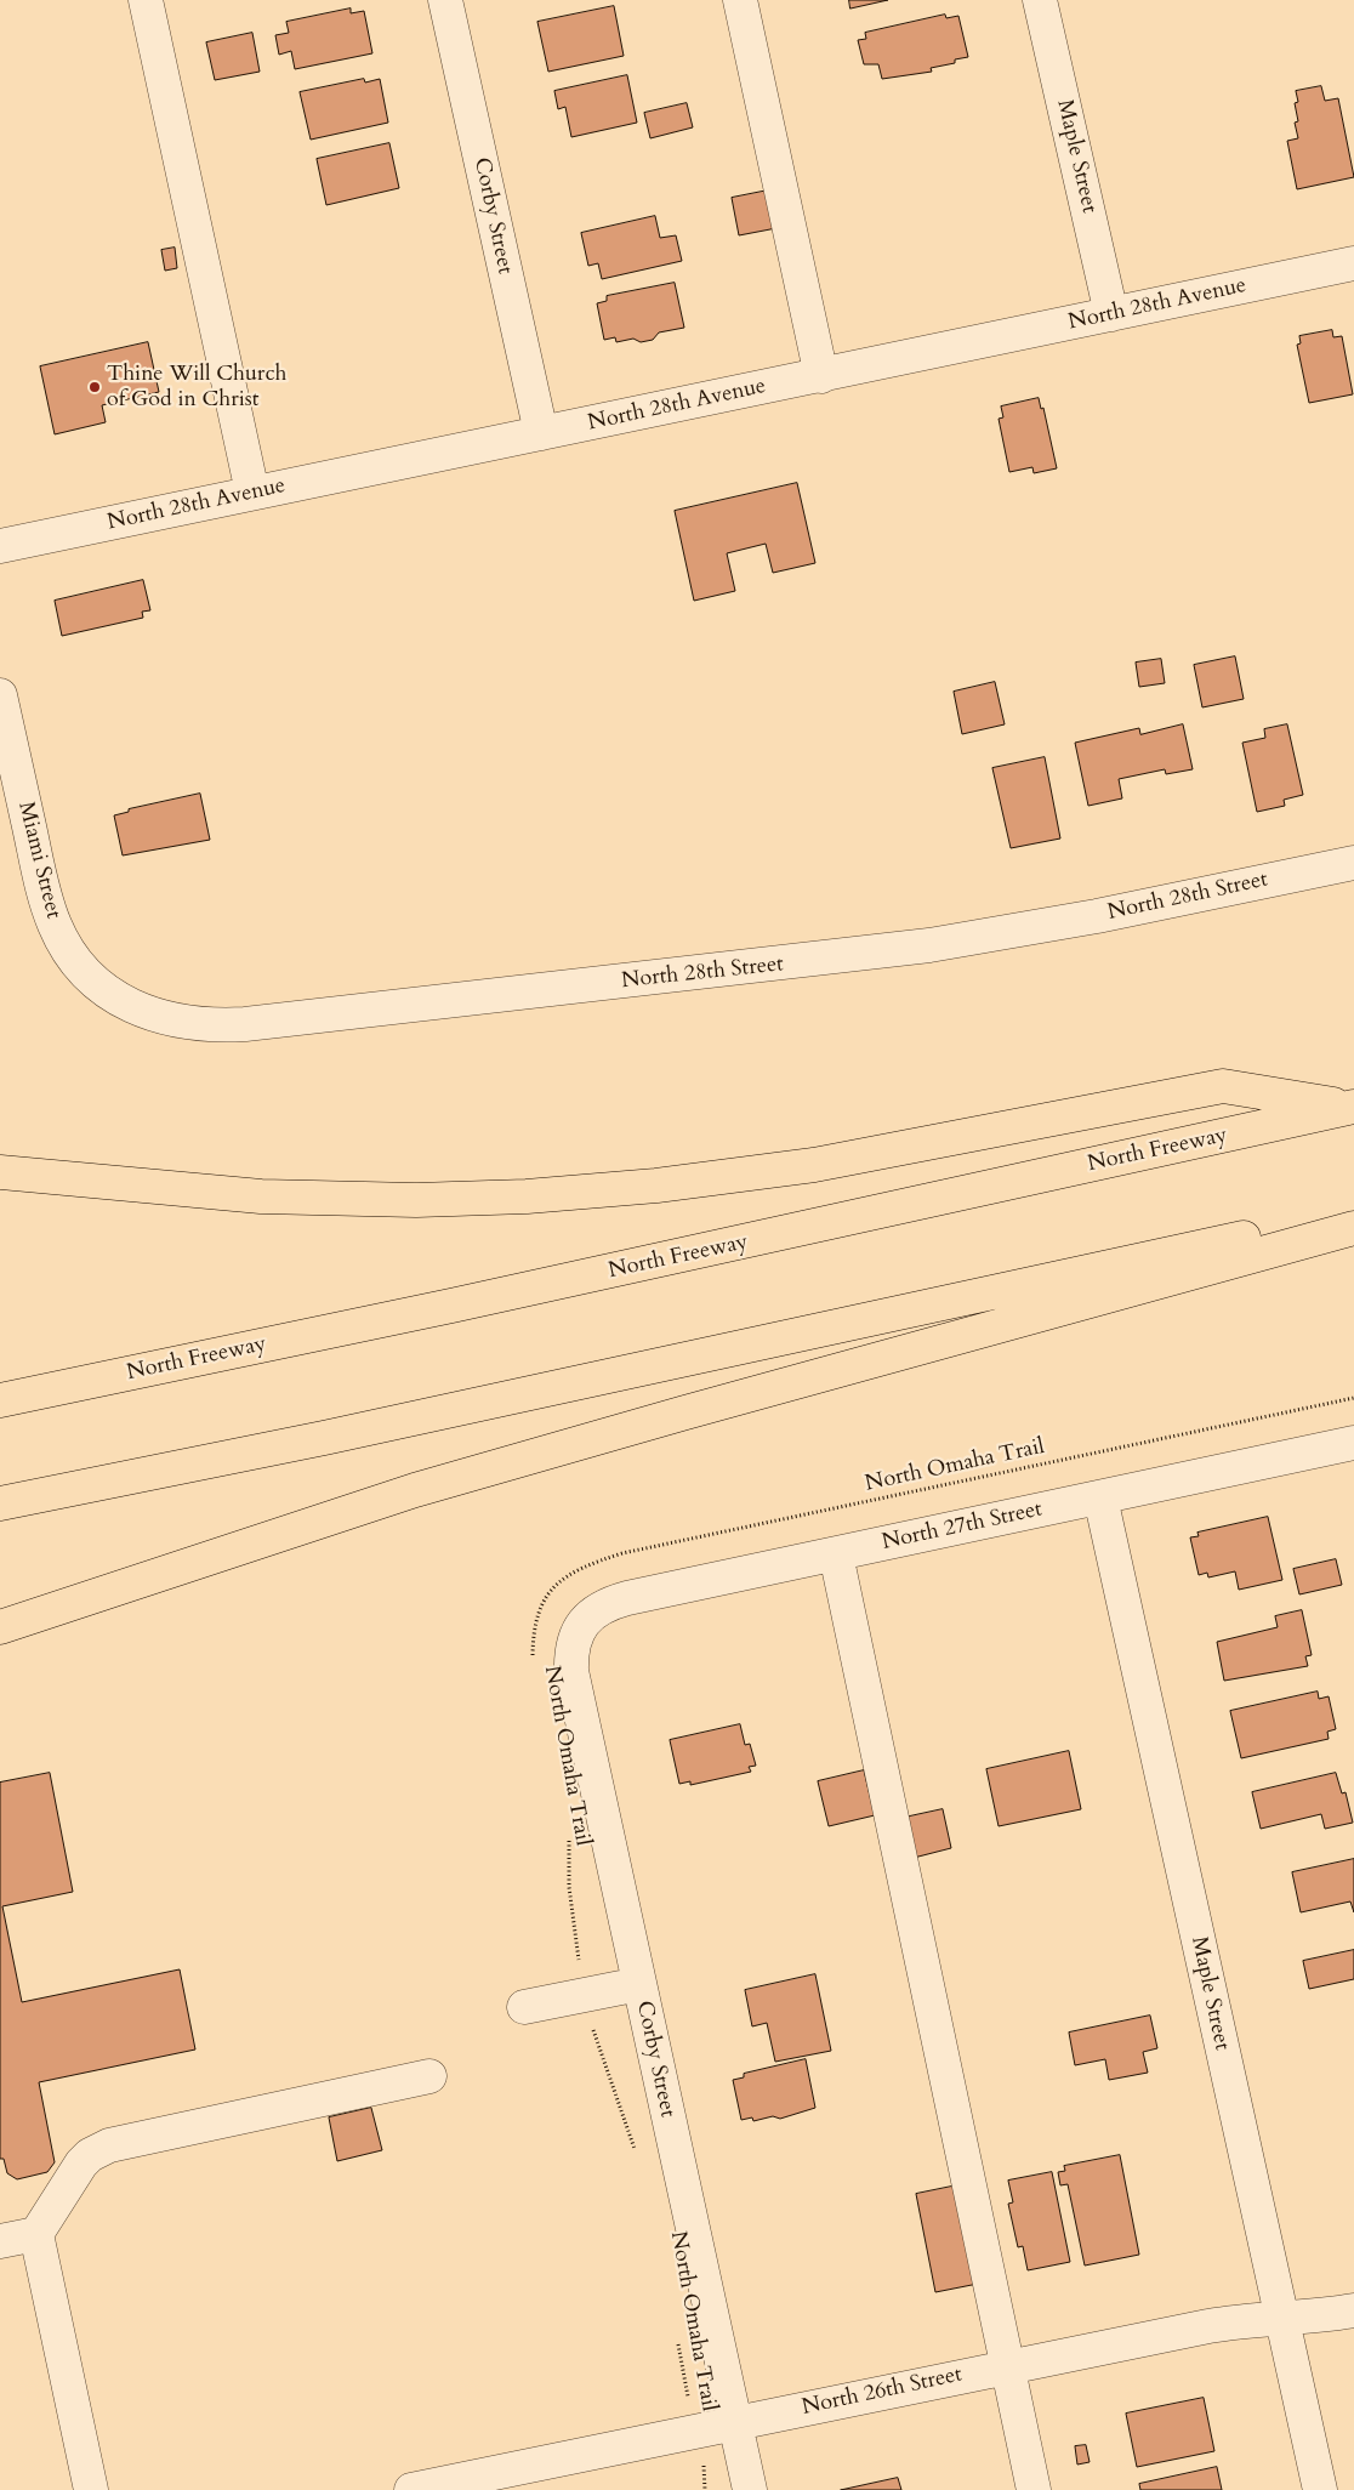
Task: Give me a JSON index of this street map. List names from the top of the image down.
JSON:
{
  "streets": {
    "highway": ["North Freeway"],
    "street": [
      "Maple Street",
      "Corby Street",
      "North 28th Avenue",
      "Miami Street",
      "North 28th Street",
      "North 27th Street",
      "North 26th Street"
    ],
    "path": ["North Omaha Trail"]
  },
  "crossings": [
    ["Maple Street", "North 28th Avenue"],
    ["Maple Street", "North 27th Street"],
    ["Maple Street", "North 26th Street"],
    ["Corby Street", "North 28th Avenue"],
    ["Corby Street", "North 27th Street"],
    ["Corby Street", "North 26th Street"],
    ["Miami Street", "North 28th Street"],
    ["North Omaha Trail", "North 26th Street"]
  ],
  "places": ["Thine Will Church of God in Christ"]
}
